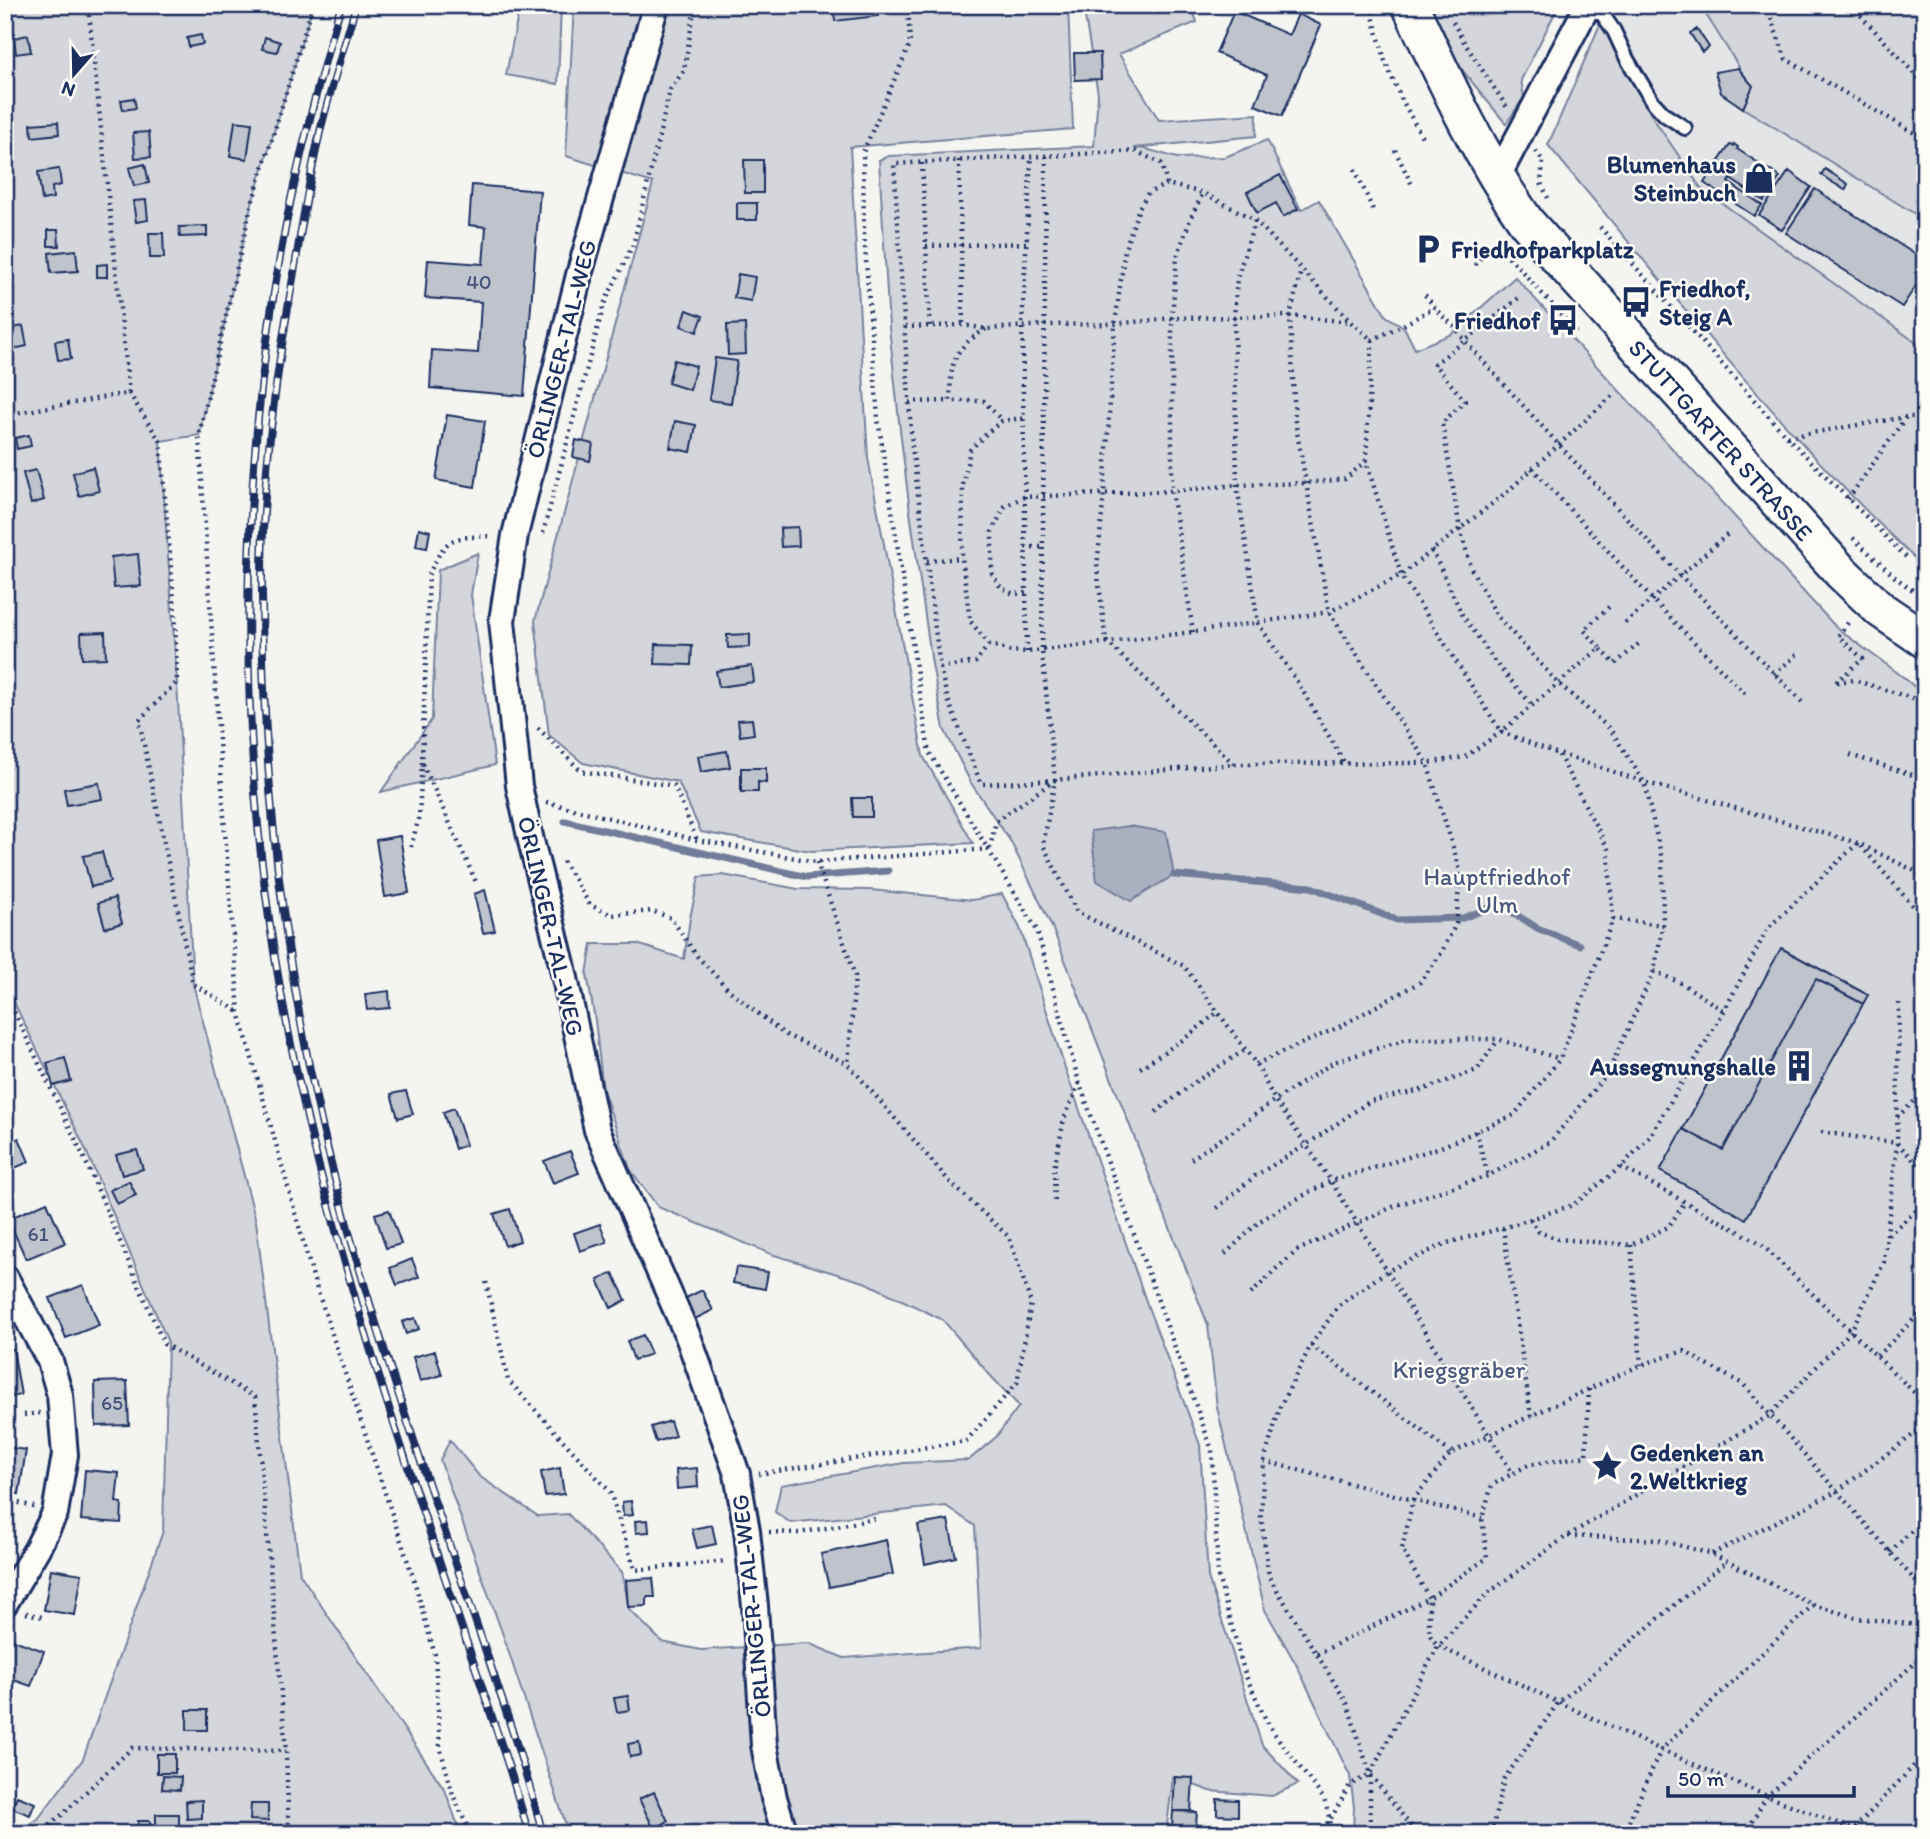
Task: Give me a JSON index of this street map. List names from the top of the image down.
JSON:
{
  "streets": {
    "main road": ["STUTTGARTER STRASSE"],
    "street": ["ÖRLINGER-TAL-WEG"]
  },
  "parks": ["Hauptfriedhof Ulm", "Kriegsgräber"],
  "places": {
    "shop": ["Blumenhaus Steinbuch"],
    "parking": ["Friedhofparkplatz"],
    "bus stop": ["Friedhof, Steig A", "Friedhof"],
    "building": ["Aussegnungshalle"],
    "place": ["Gedenken an 2.Weltkrieg"]
  },
  "house_numbers": ["40", "61", "65"],
  "scale_bar": "50 m",
  "north": "bottom"
}
